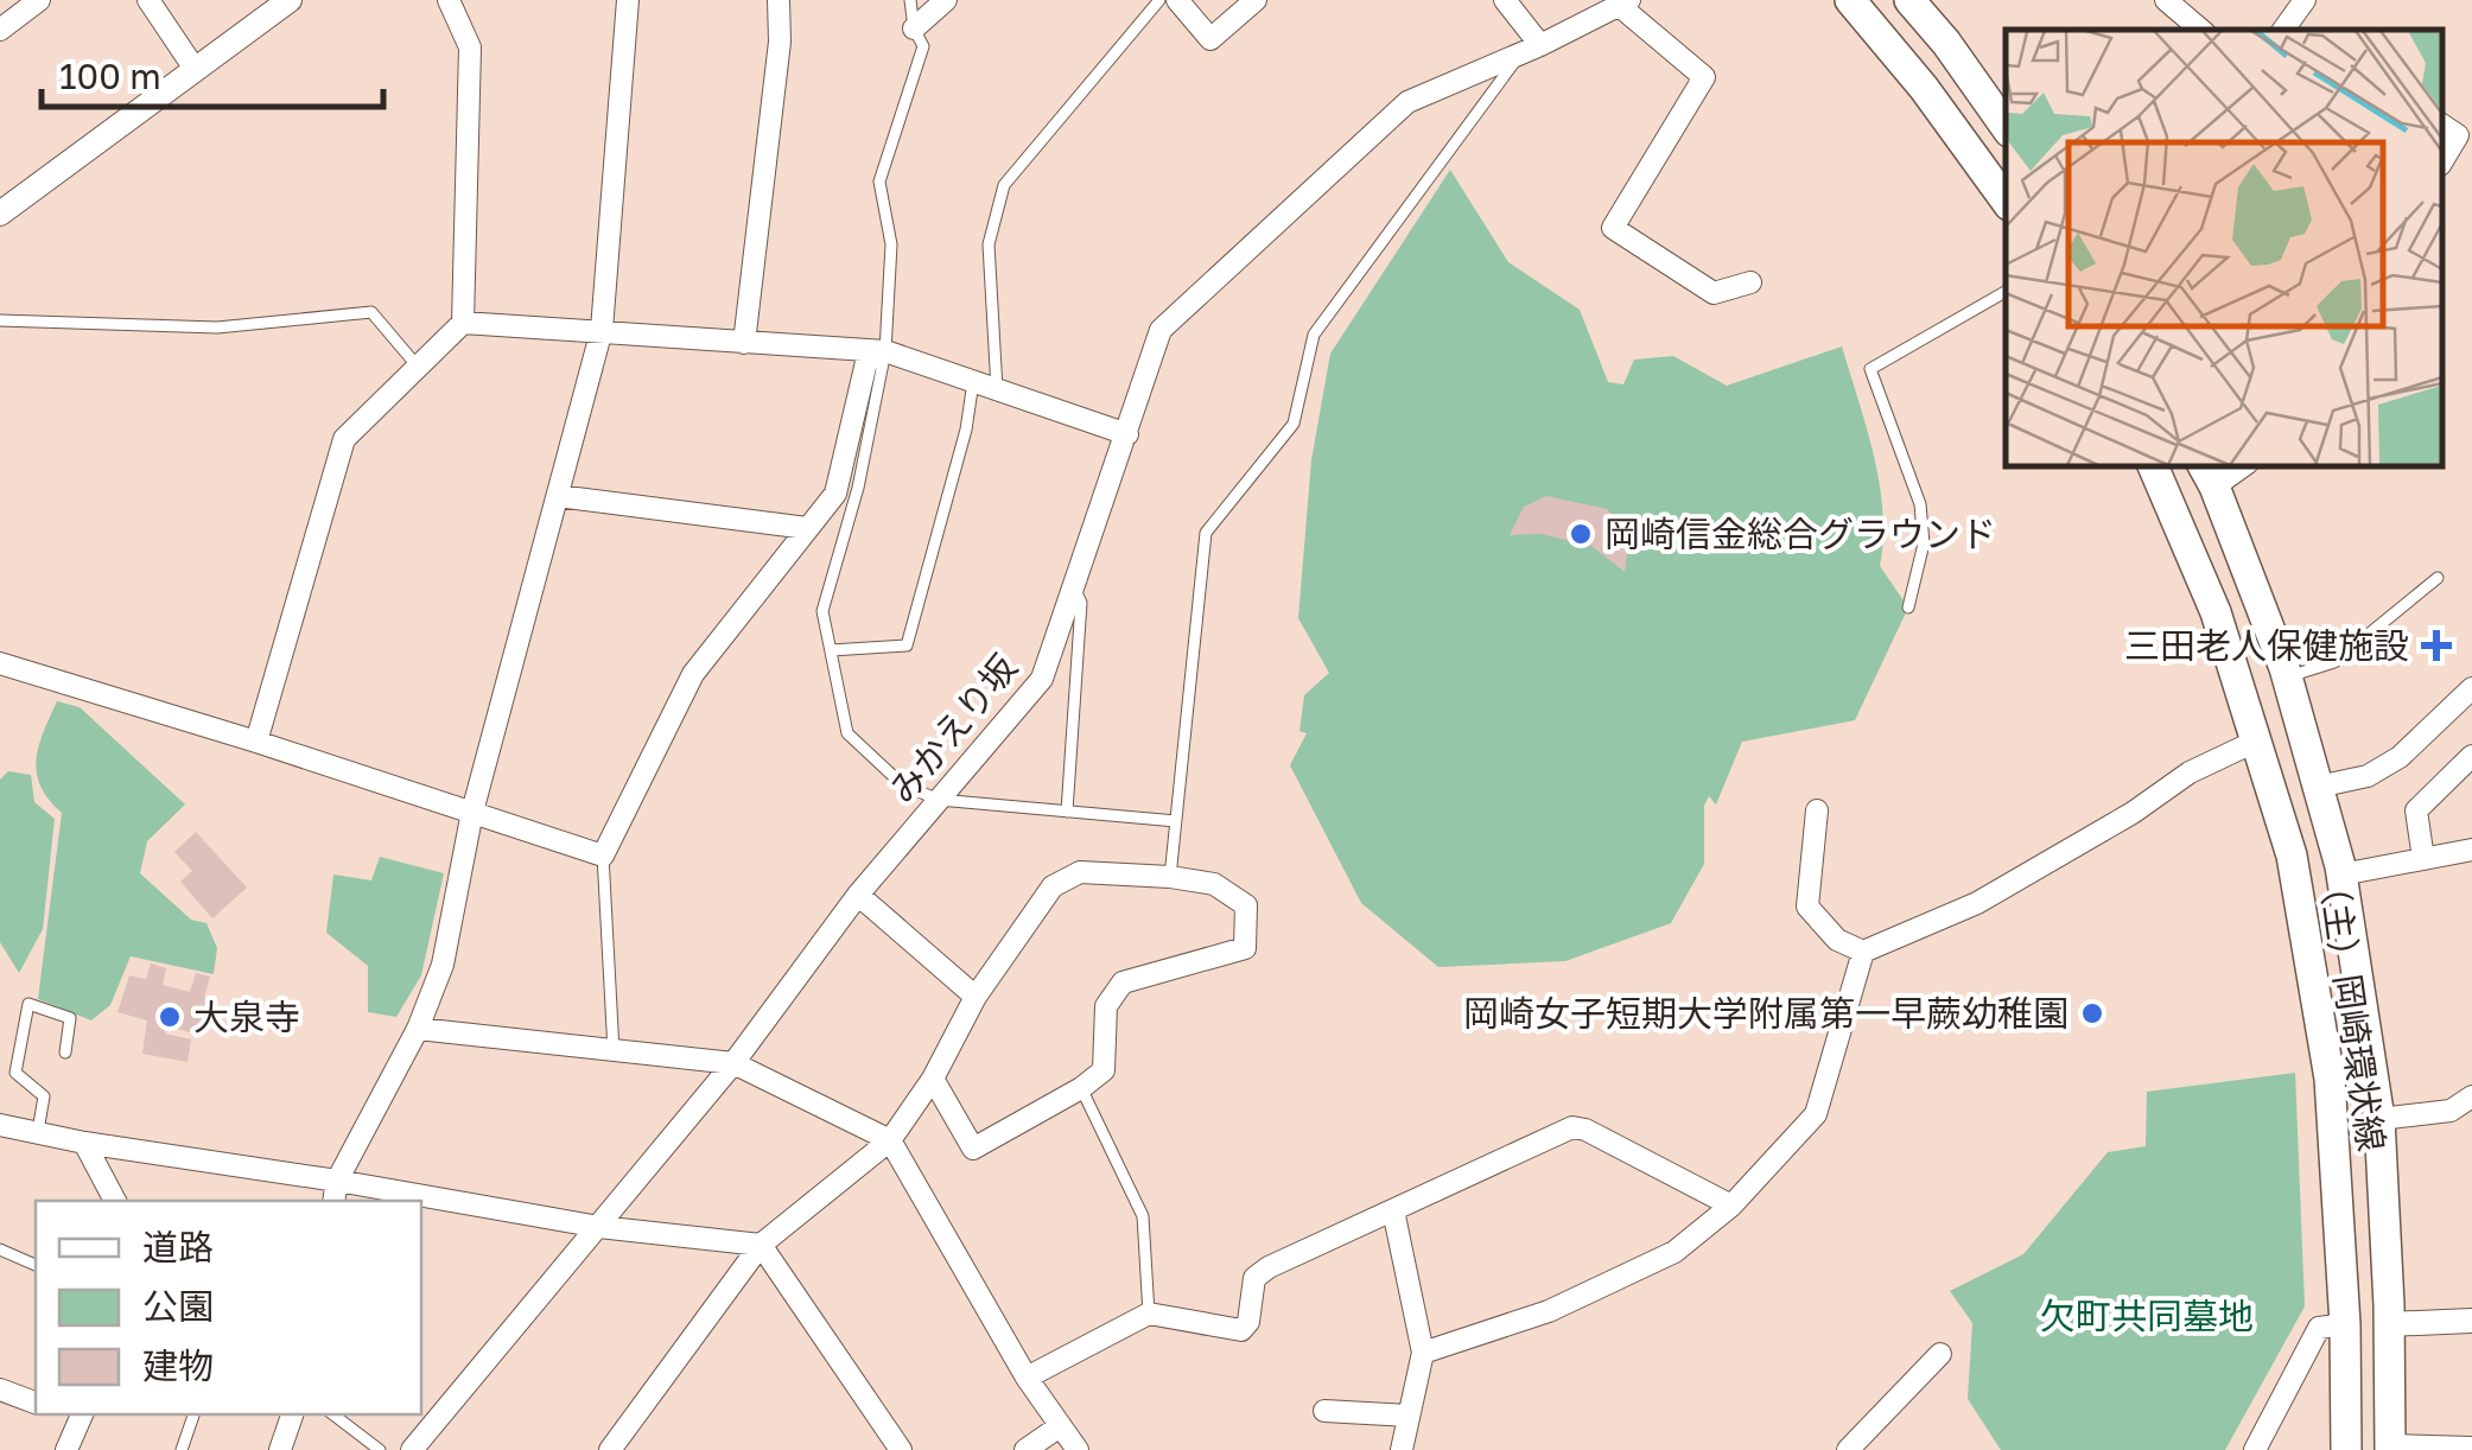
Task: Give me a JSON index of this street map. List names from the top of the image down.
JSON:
{
  "streets": {
    "main road": ["（主）岡崎環状線"],
    "street": ["みかえり坂"]
  },
  "parks": ["欠町共同墓地"],
  "places": {
    "other": ["岡崎信金総合グラウンド", "岡崎女子短期大学附属第一早蕨幼稚園", "大泉寺"],
    "health": ["三田老人保健施設"]
  },
  "legend": ["道路", "公園", "建物"],
  "scale_bar": "100 m"
}
